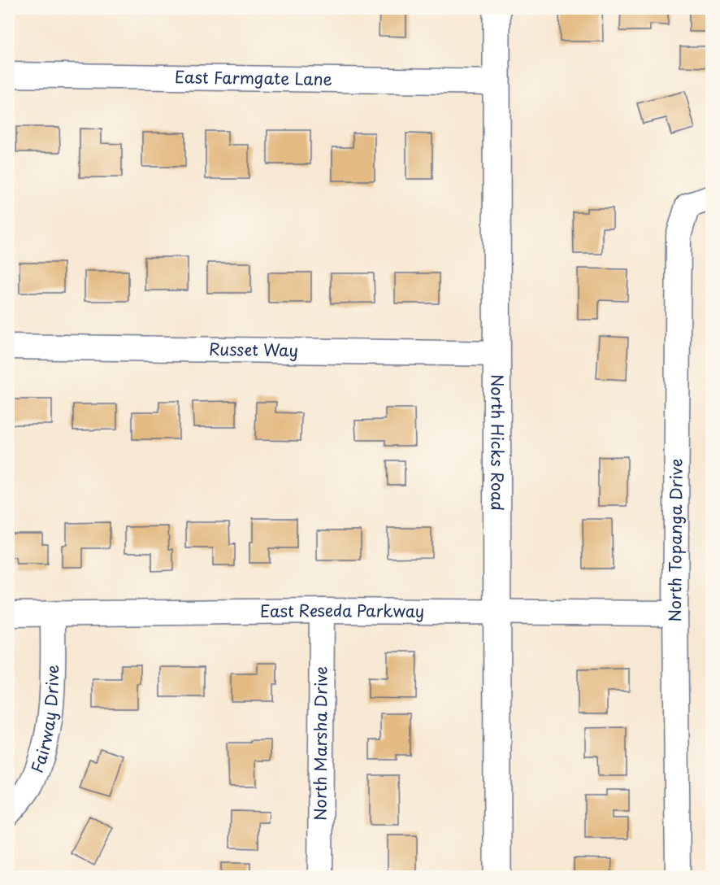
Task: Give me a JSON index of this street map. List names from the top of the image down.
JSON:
{
  "streets": {
    "main road": ["North Hicks Road"],
    "street": [
      "East Farmgate Lane",
      "Russet Way",
      "North Topanga Drive",
      "East Reseda Parkway",
      "Fairway Drive",
      "North Marsha Drive"
    ]
  },
  "crossings": [
    ["East Farmgate Lane", "North Hicks Road"],
    ["Russet Way", "North Hicks Road"],
    ["North Hicks Road", "East Reseda Parkway"],
    ["North Topanga Drive", "East Reseda Parkway"],
    ["East Reseda Parkway", "Fairway Drive"],
    ["East Reseda Parkway", "North Marsha Drive"]
  ]
}
